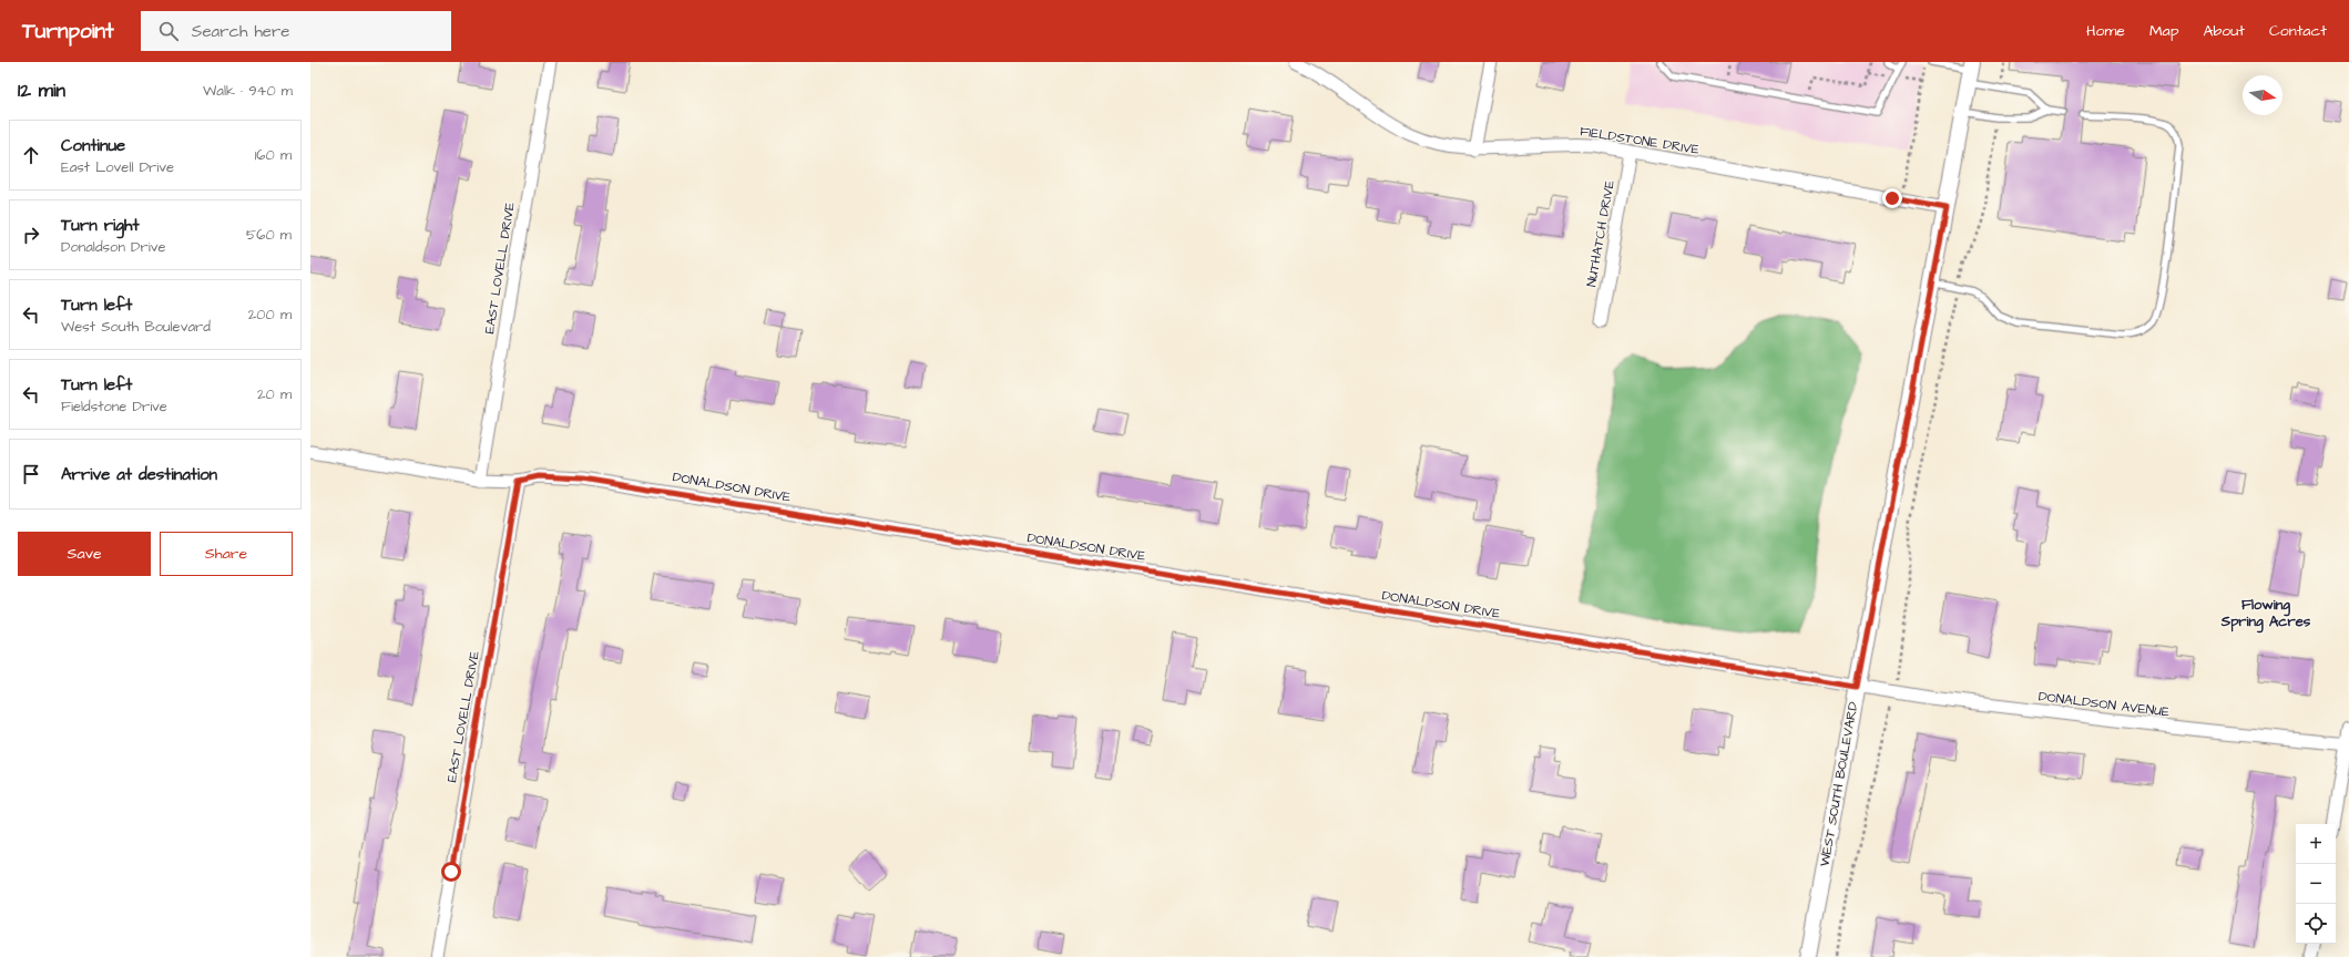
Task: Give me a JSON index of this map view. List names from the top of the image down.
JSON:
{
  "streets": {
    "street": [
      "FIELDSTONE DRIVE",
      "NUTHATCH DRIVE",
      "EAST LOVELL DRIVE",
      "DONALDSON DRIVE",
      "DONALDSON AVENUE",
      "WEST SOUTH BOULEVARD"
    ]
  },
  "crossings": [
    ["FIELDSTONE DRIVE", "NUTHATCH DRIVE"],
    ["FIELDSTONE DRIVE", "WEST SOUTH BOULEVARD"],
    ["EAST LOVELL DRIVE", "DONALDSON DRIVE"],
    ["DONALDSON DRIVE", "DONALDSON AVENUE"],
    ["DONALDSON DRIVE", "WEST SOUTH BOULEVARD"],
    ["DONALDSON AVENUE", "WEST SOUTH BOULEVARD"]
  ],
  "districts": ["Flowing Spring Acres"],
  "north": "right",
  "page": {
    "header": "Turnpoint",
    "search": "Search here",
    "nav": [
      "Home",
      "Map",
      "About",
      "Contact"
    ],
    "heading": ["12 min", "Walk · 940 m"],
    "list": [
      ["Continue", "East Lovell Drive", "160 m"],
      ["Turn right", "Donaldson Drive", "560 m"],
      ["Turn left", "West South Boulevard", "200 m"],
      ["Turn left", "Fieldstone Drive", "20 m"],
      "Arrive at destination"
    ],
    "buttons": ["Save", "Share"],
    "map_buttons": ["+", "−"]
  }
}
